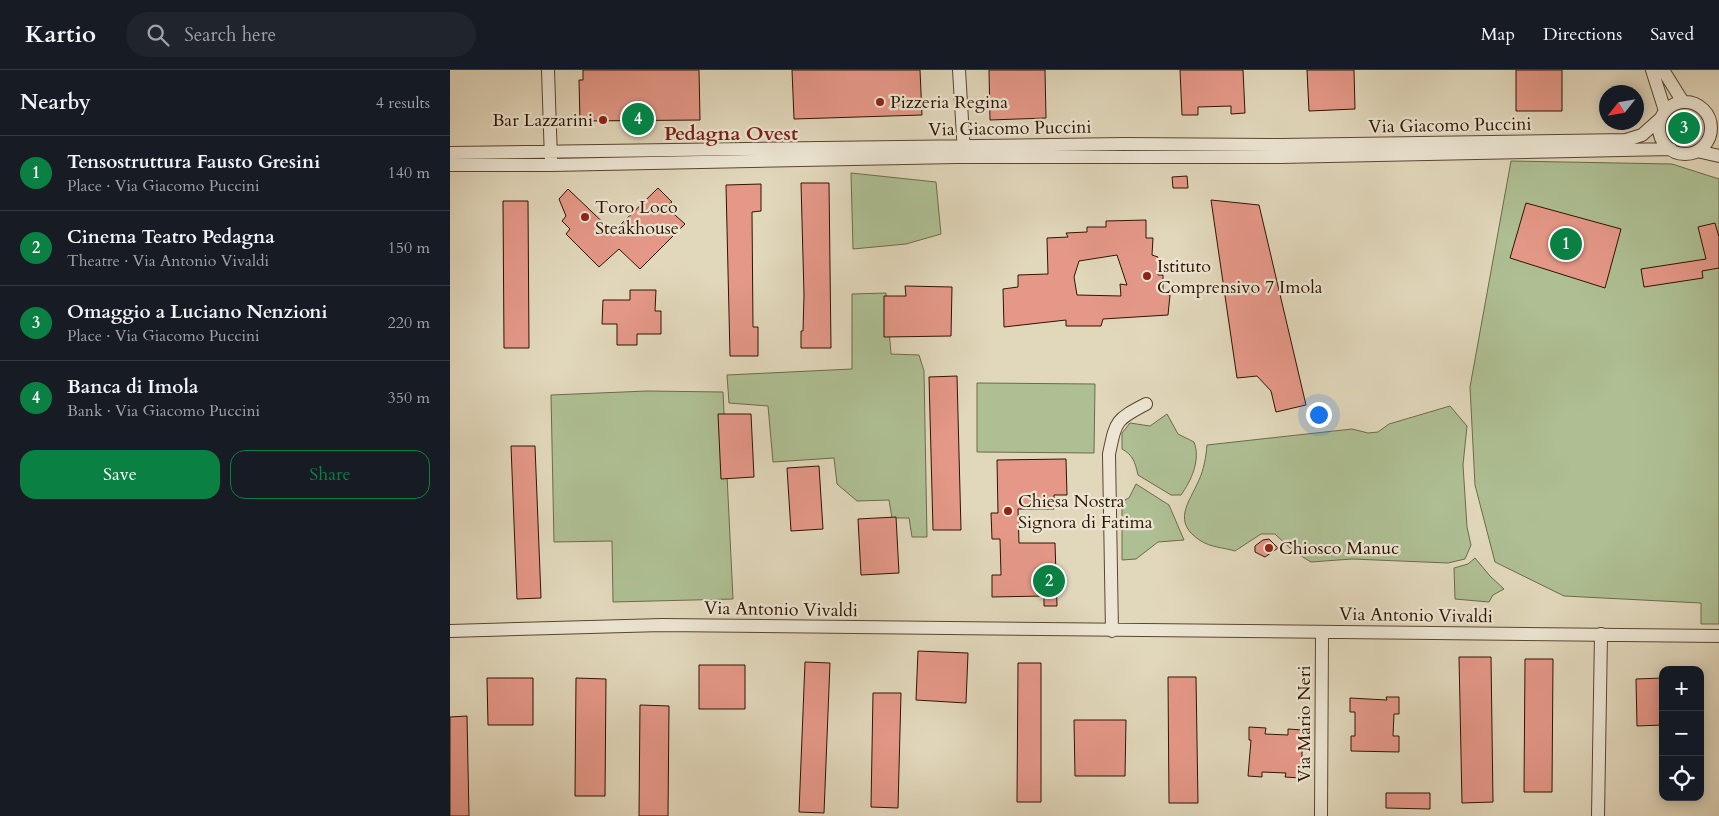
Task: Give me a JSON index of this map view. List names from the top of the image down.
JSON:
{
  "streets": {
    "street": ["Via Giacomo Puccini", "Via Antonio Vivaldi", "Via Mario Neri"]
  },
  "crossings": [
    ["Via Antonio Vivaldi", "Via Mario Neri"]
  ],
  "districts": ["Pedagna Ovest"],
  "places": [
    "Pizzeria Regina",
    "Bar Lazzarini",
    "Toro Loco Steakhouse",
    "Istituto Comprensivo 7 Imola",
    "Chiesa Nostra Signora di Fatima",
    "Chiosco Manuc"
  ],
  "north": "bottom left",
  "page": {
    "header": "Kartio",
    "search": "Search here",
    "nav": ["Map", "Directions", "Saved"],
    "heading": ["Nearby", "4 results"],
    "pins": [
      "4",
      "3",
      "1",
      "2"
    ],
    "list": [
      {
        "mark": "1",
        "name": "Tensostruttura Fausto Gresini",
        "note": "Place · Via Giacomo Puccini",
        "value": "140 m"
      },
      {
        "mark": "2",
        "name": "Cinema Teatro Pedagna",
        "note": "Theatre · Via Antonio Vivaldi",
        "value": "150 m"
      },
      {
        "mark": "3",
        "name": "Omaggio a Luciano Nenzioni",
        "note": "Place · Via Giacomo Puccini",
        "value": "220 m"
      },
      {
        "mark": "4",
        "name": "Banca di Imola",
        "note": "Bank · Via Giacomo Puccini",
        "value": "350 m"
      }
    ],
    "buttons": ["Save", "Share"],
    "map_buttons": ["+", "−"]
  }
}
